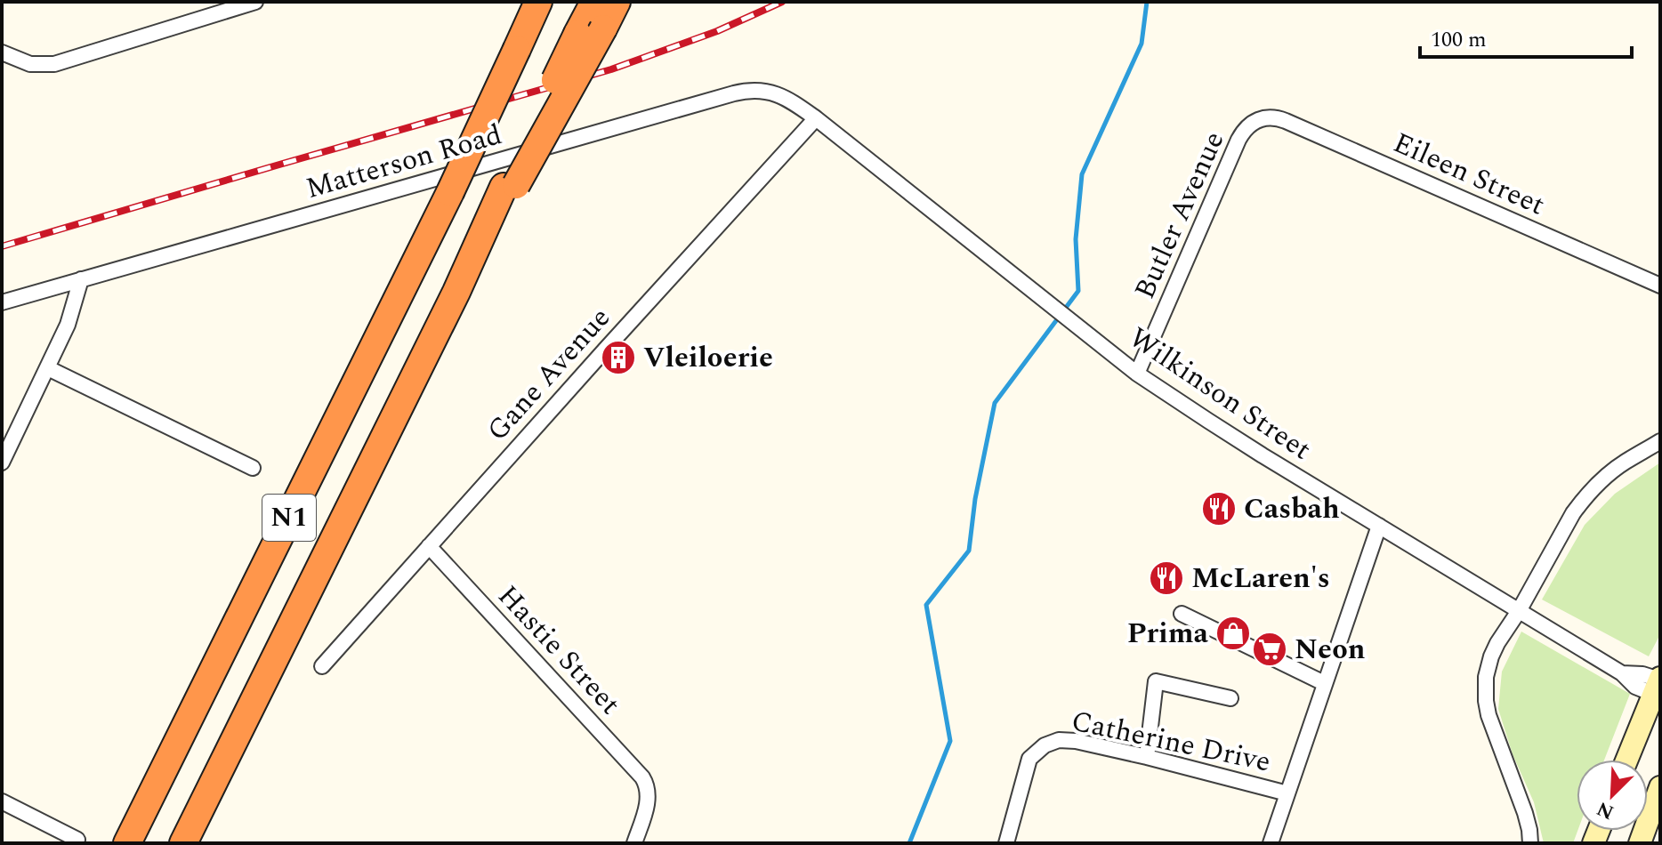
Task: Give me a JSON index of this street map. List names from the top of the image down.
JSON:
{
  "streets": {
    "highway": ["N1"],
    "street": [
      "Matterson Road",
      "Eileen Street",
      "Butler Avenue",
      "Gane Avenue",
      "Wilkinson Street",
      "Hastie Street",
      "Catherine Drive"
    ]
  },
  "crossings": [
    ["Matterson Road", "Gane Avenue"],
    ["Matterson Road", "Wilkinson Street"],
    ["Eileen Street", "Butler Avenue"],
    ["Butler Avenue", "Wilkinson Street"],
    ["Gane Avenue", "Wilkinson Street"],
    ["Gane Avenue", "Hastie Street"]
  ],
  "places": {
    "building": ["Vleiloerie"],
    "restaurant": ["Casbah", "McLaren's"],
    "shop": ["Prima"],
    "supermarket": ["Neon"]
  },
  "scale_bar": "100 m",
  "north": "bottom left"
}
